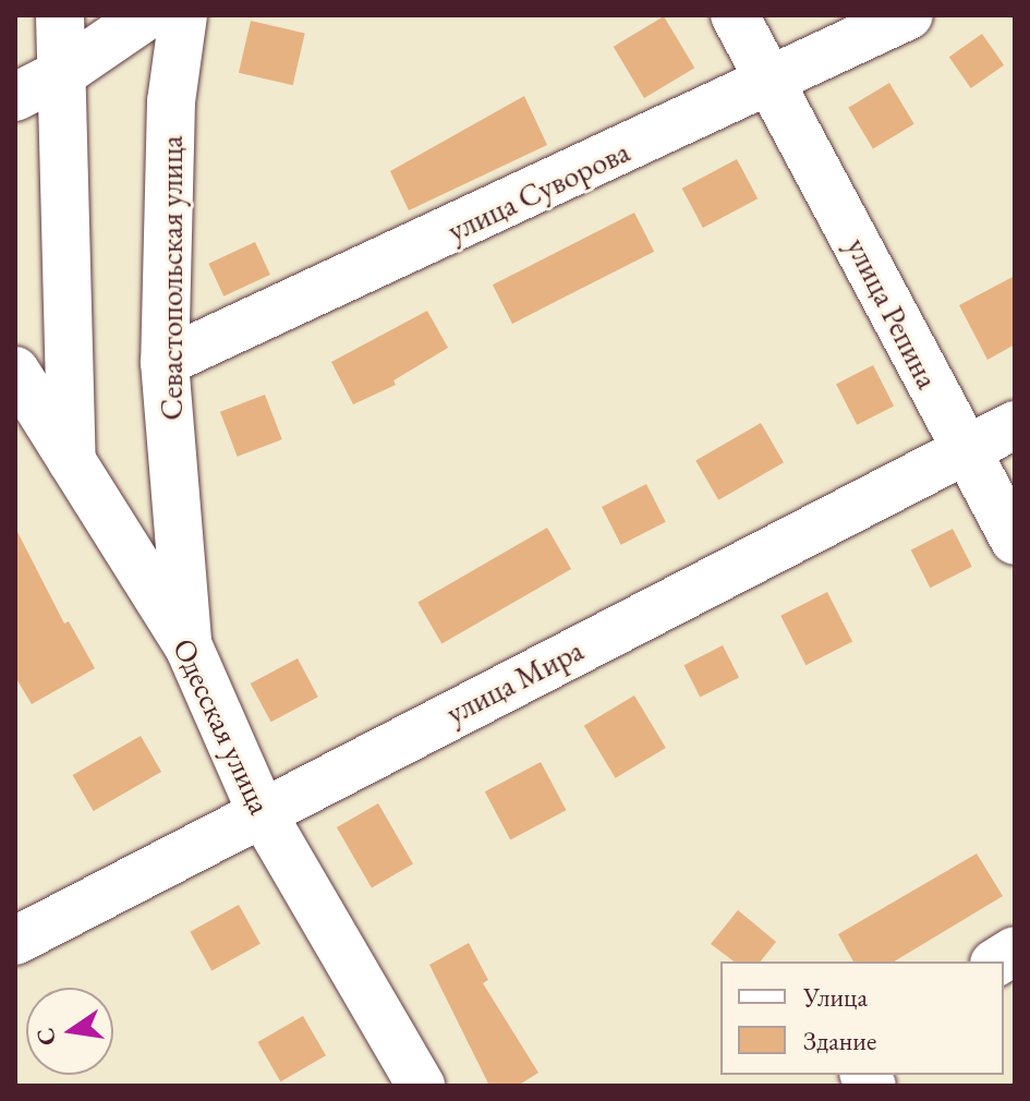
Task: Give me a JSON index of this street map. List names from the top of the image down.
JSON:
{
  "streets": {
    "street": [
      "улица Суворова",
      "Севастопольская улица",
      "улица Репина",
      "улица Мира",
      "Одесская улица"
    ]
  },
  "crossings": [
    ["улица Суворова", "Севастопольская улица"],
    ["улица Суворова", "улица Репина"],
    ["Севастопольская улица", "Одесская улица"],
    ["улица Репина", "улица Мира"],
    ["улица Мира", "Одесская улица"]
  ],
  "legend": ["Улица", "Здание"],
  "north": "left"
}
